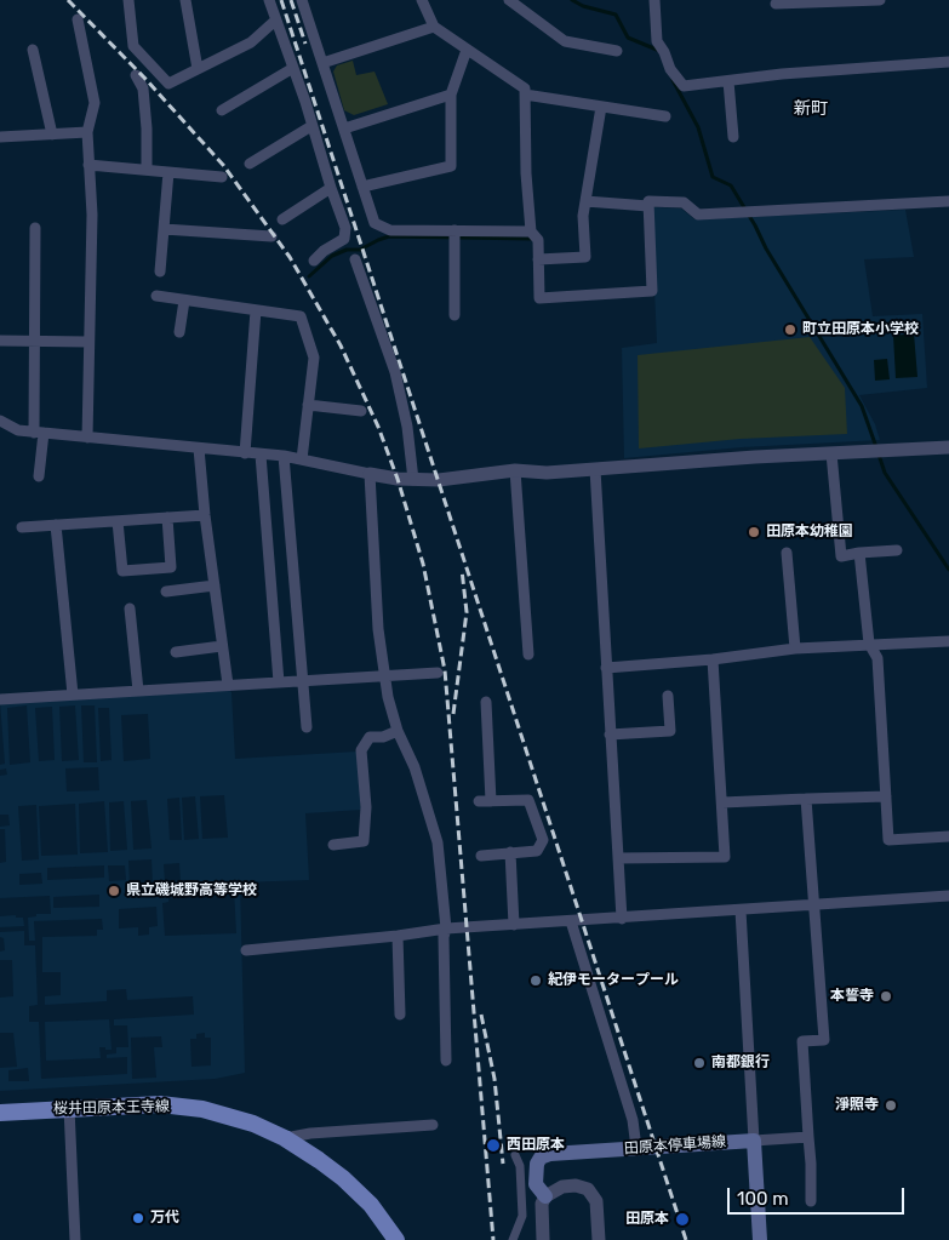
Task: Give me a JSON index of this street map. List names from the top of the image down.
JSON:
{
  "streets": {
    "main road": ["桜井田原本王寺線", "田原本停車場線"]
  },
  "districts": ["新町"],
  "places": [
    "町立田原本小学校",
    "田原本幼稚園",
    "県立磯城野高等学校",
    "紀伊モータープール",
    "本誓寺",
    "南都銀行",
    "淨照寺",
    "西田原本",
    "万代",
    "田原本"
  ],
  "scale_bar": "100 m"
}
